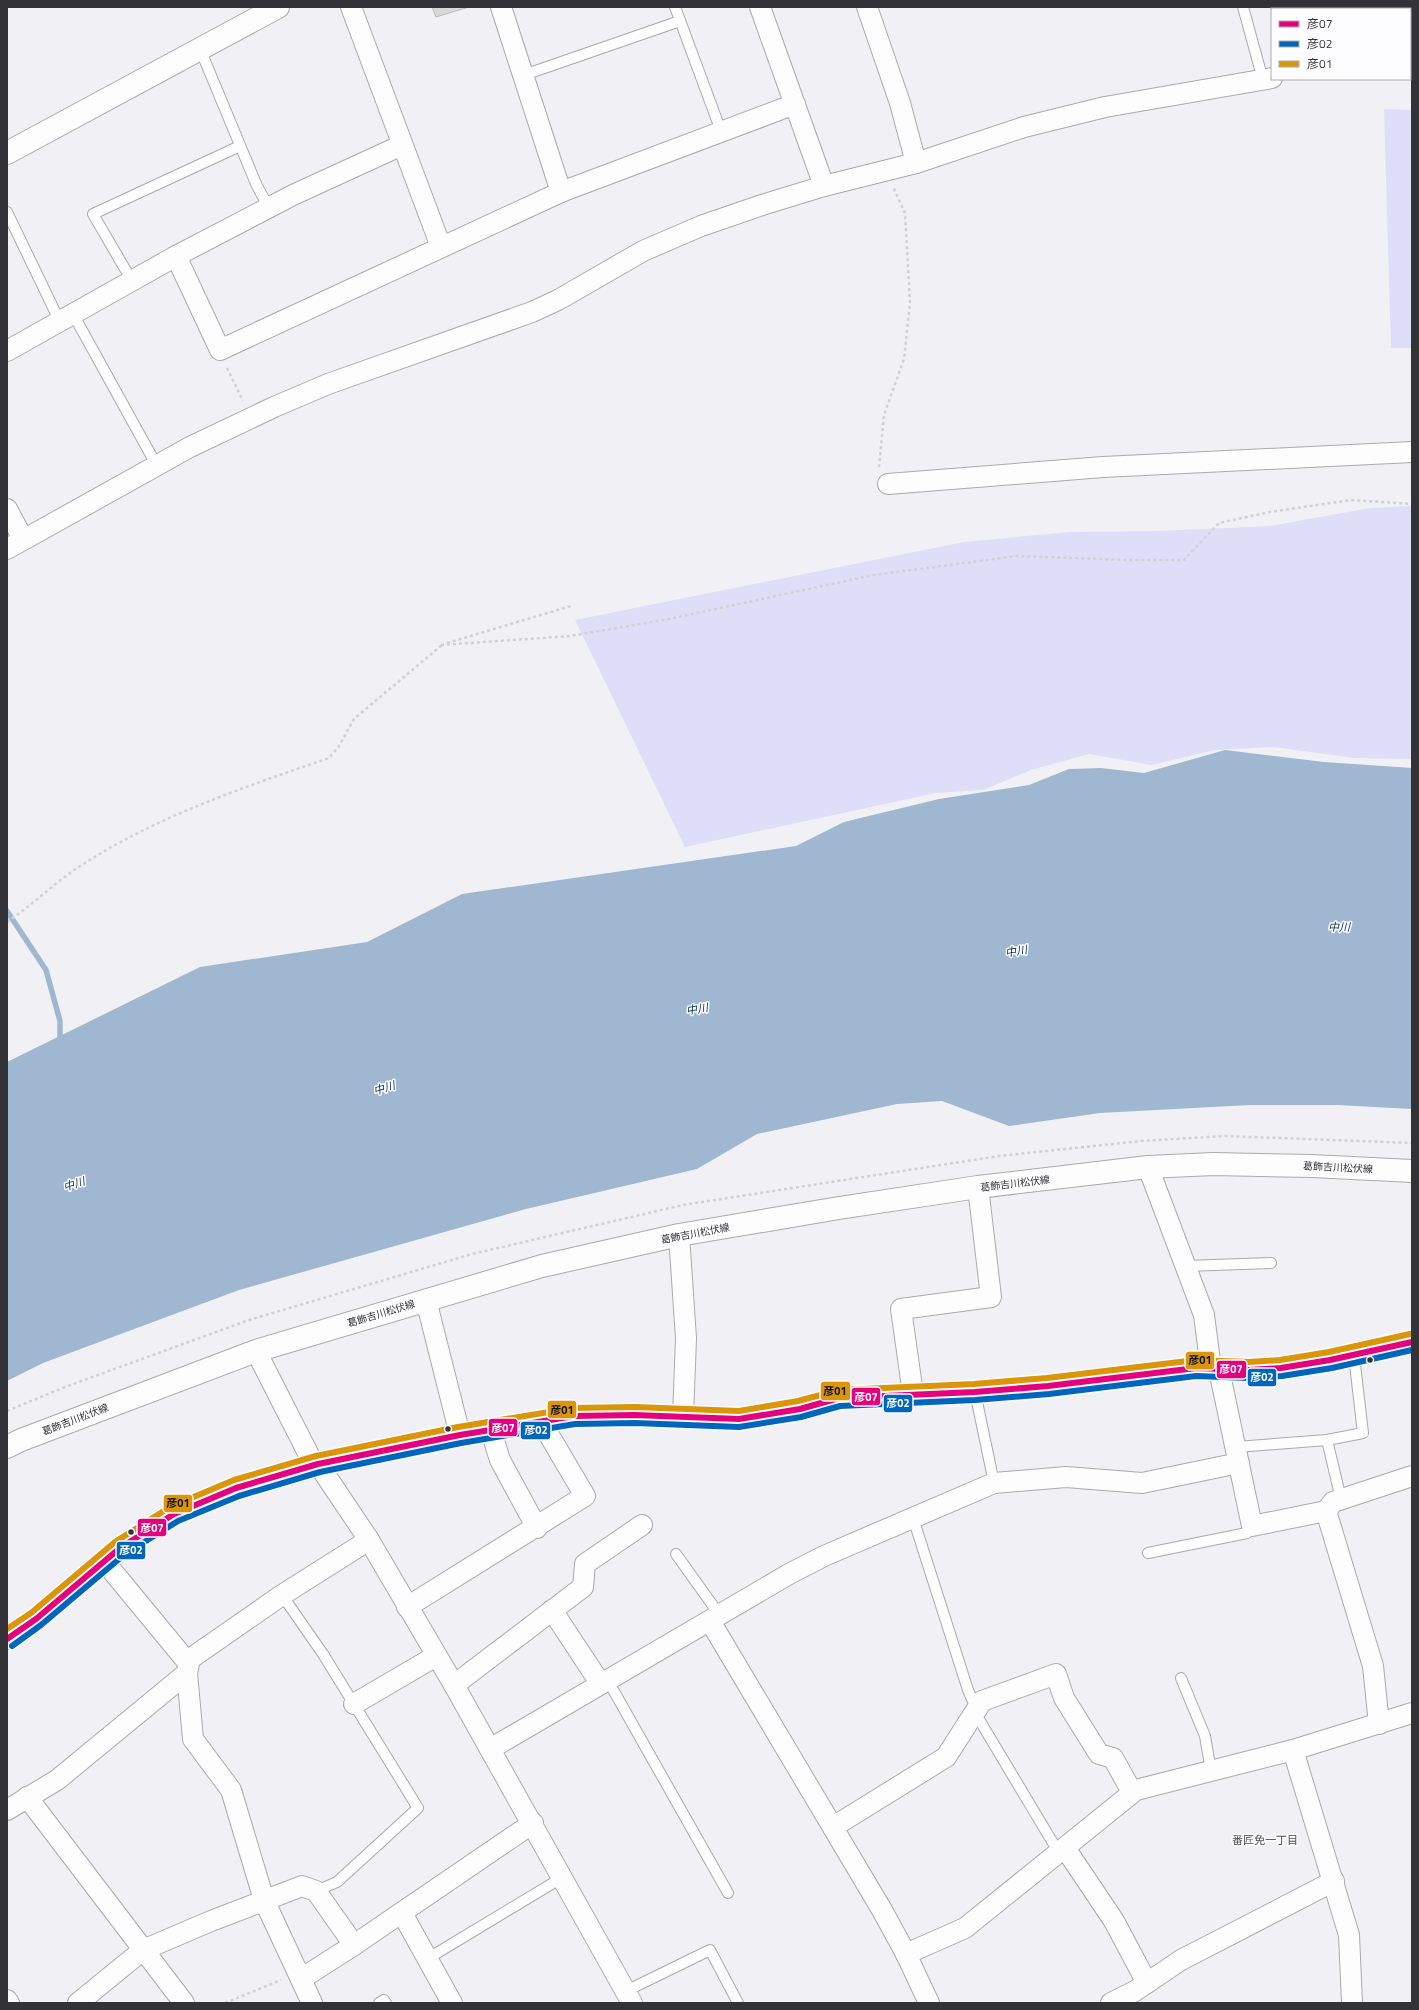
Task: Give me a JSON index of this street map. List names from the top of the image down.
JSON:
{
  "streets": {
    "main road": ["葛飾吉川松伏線"]
  },
  "districts": ["番匠免一丁目"],
  "water": ["中川"],
  "lines": ["transit line 彦01", "transit line 彦07", "transit line 彦02"],
  "legend": ["彦07", "彦02", "彦01"]
}
